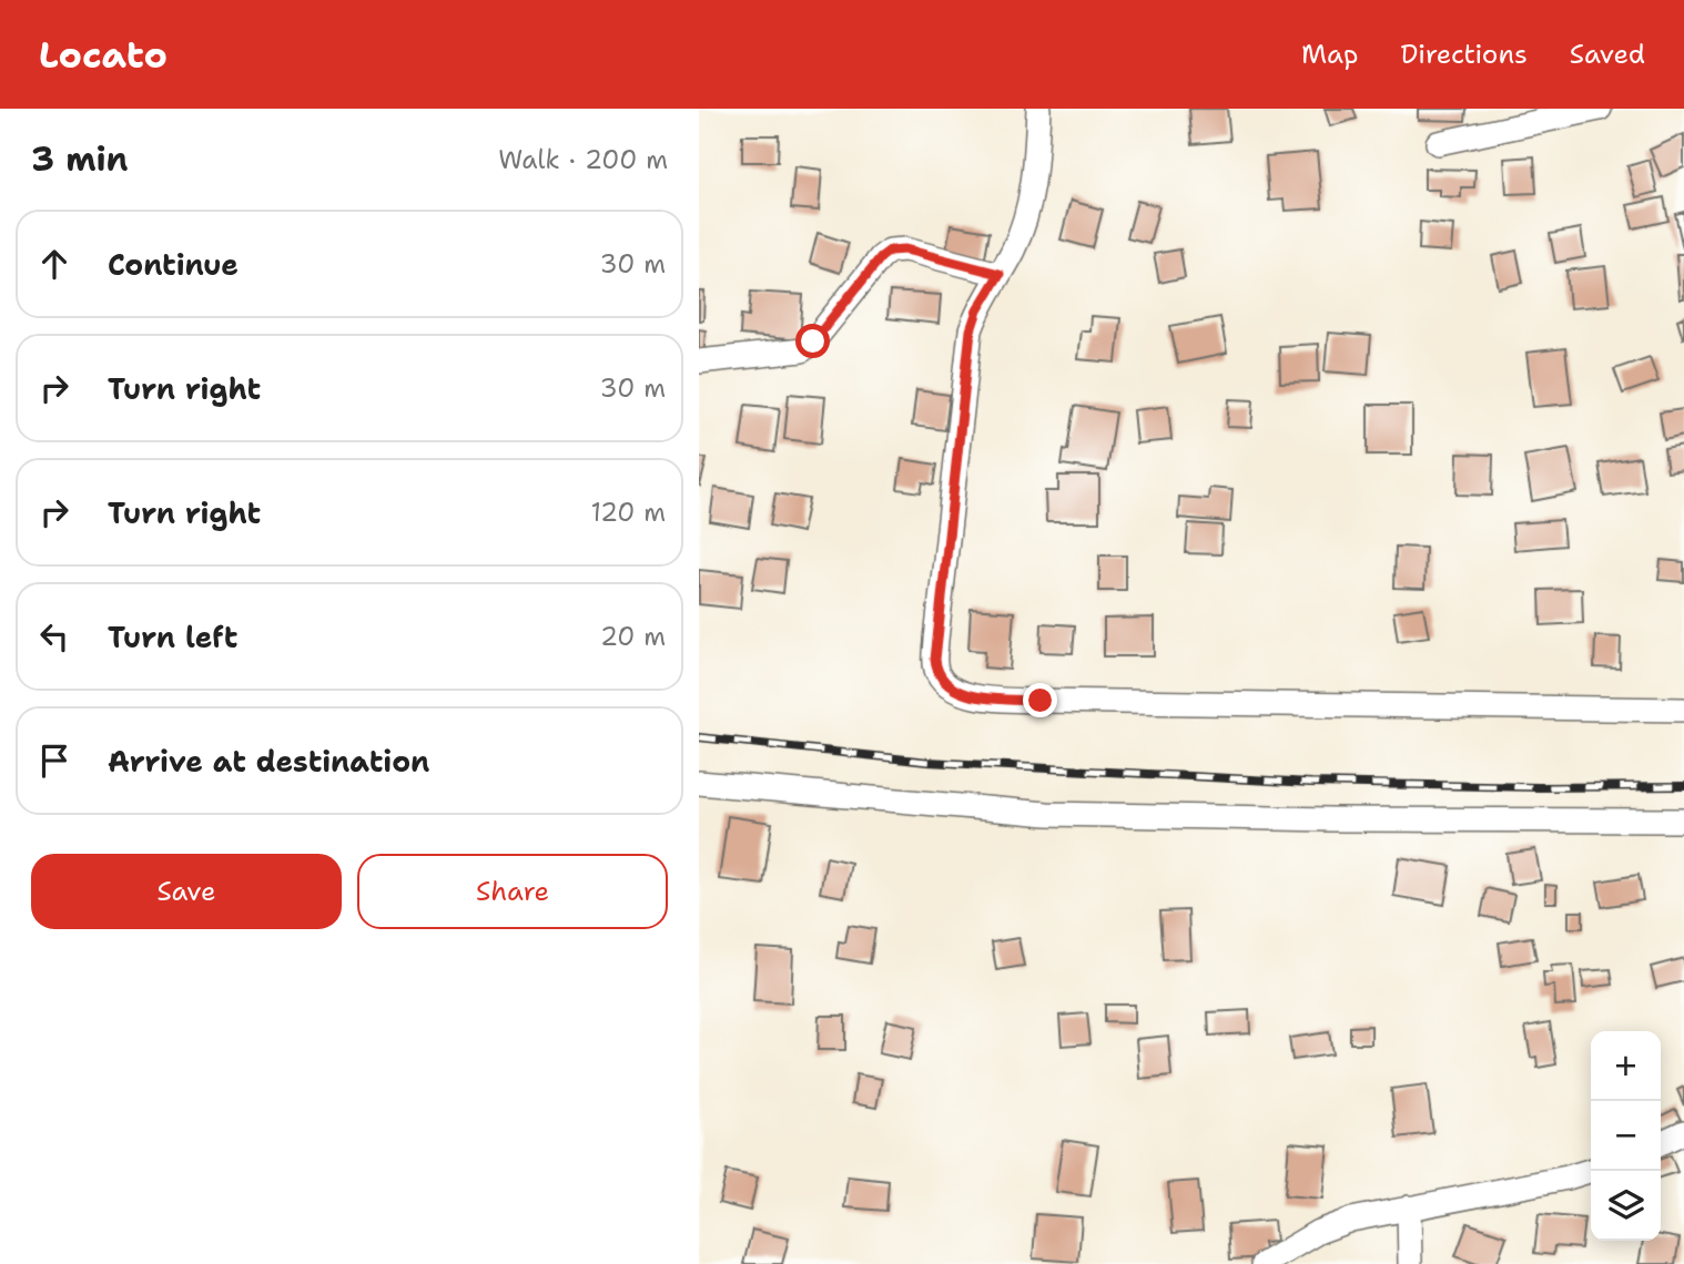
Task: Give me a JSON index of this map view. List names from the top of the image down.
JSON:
{
  "page": {
    "header": "Locato",
    "nav": ["Map", "Directions", "Saved"],
    "heading": ["3 min", "Walk · 200 m"],
    "list": [
      ["Continue", "30 m"],
      ["Turn right", "30 m"],
      ["Turn right", "120 m"],
      ["Turn left", "20 m"],
      "Arrive at destination"
    ],
    "buttons": ["Save", "Share"],
    "map_buttons": ["+", "−"]
  }
}
